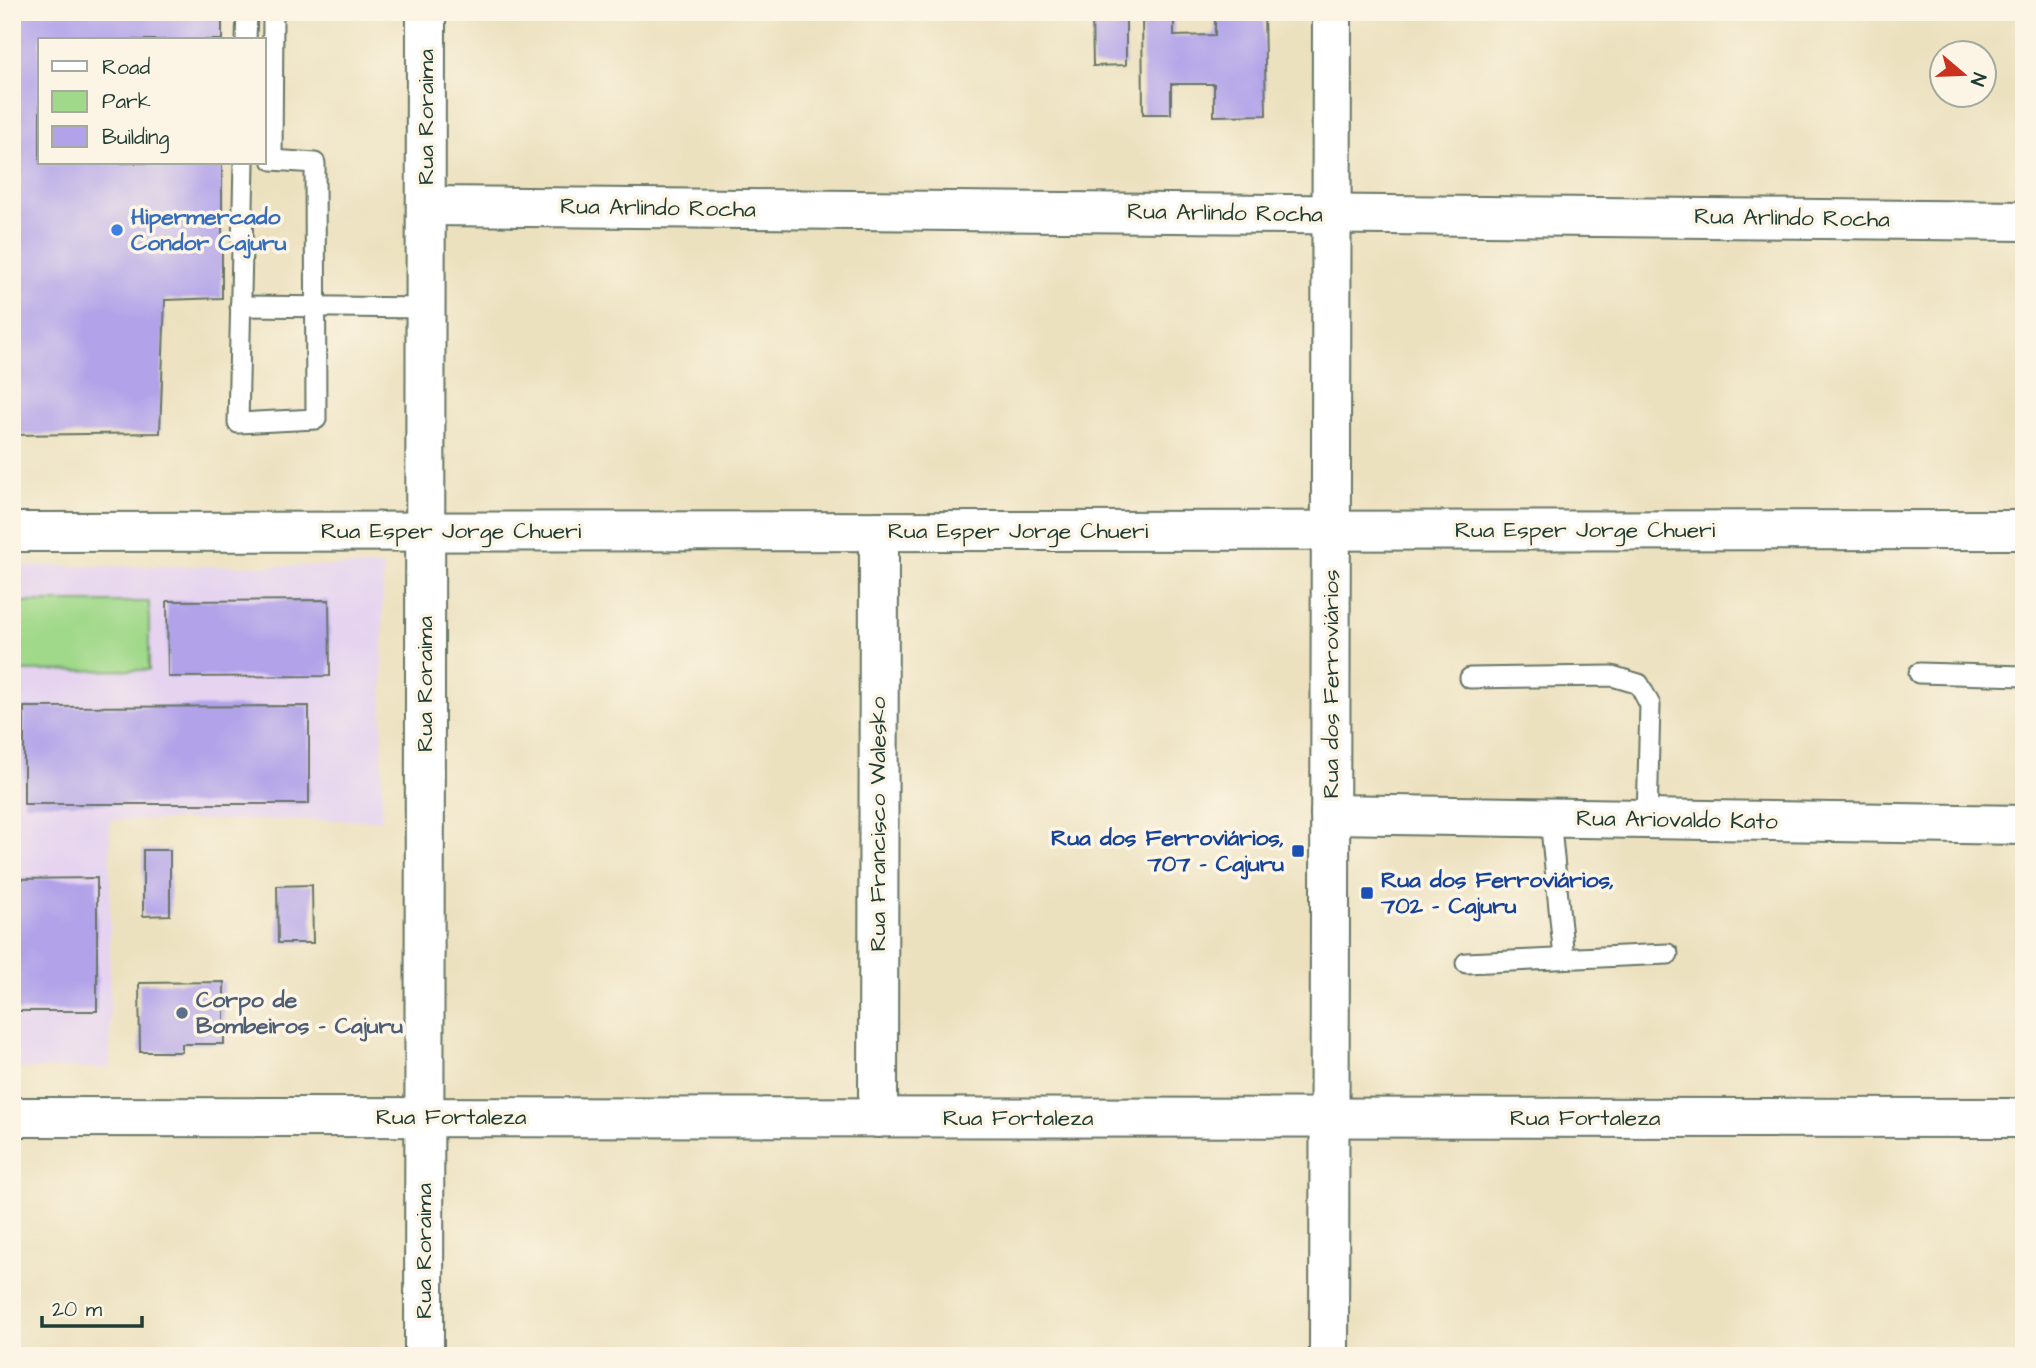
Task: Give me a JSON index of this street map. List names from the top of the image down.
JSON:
{
  "streets": {
    "street": [
      "Rua Roraima",
      "Rua Arlindo Rocha",
      "Rua Esper Jorge Chueri",
      "Rua dos Ferroviários",
      "Rua Ariovaldo Kato",
      "Rua Francisco Walesko",
      "Rua Fortaleza"
    ]
  },
  "crossings": [
    ["Rua Roraima", "Rua Arlindo Rocha"],
    ["Rua Roraima", "Rua Esper Jorge Chueri"],
    ["Rua Roraima", "Rua Fortaleza"],
    ["Rua Arlindo Rocha", "Rua dos Ferroviários"],
    ["Rua Esper Jorge Chueri", "Rua dos Ferroviários"],
    ["Rua Esper Jorge Chueri", "Rua Francisco Walesko"],
    ["Rua dos Ferroviários", "Rua Ariovaldo Kato"],
    ["Rua dos Ferroviários", "Rua Fortaleza"],
    ["Rua Francisco Walesko", "Rua Fortaleza"]
  ],
  "places": {
    "other": ["Hipermercado Condor Cajuru", "Corpo de Bombeiros - Cajuru"],
    "transit": ["Rua dos Ferroviários, 707 - Cajuru", "Rua dos Ferroviários, 702 - Cajuru"]
  },
  "legend": ["Road", "Park", "Building"],
  "scale_bar": "20 m",
  "north": "right"
}
